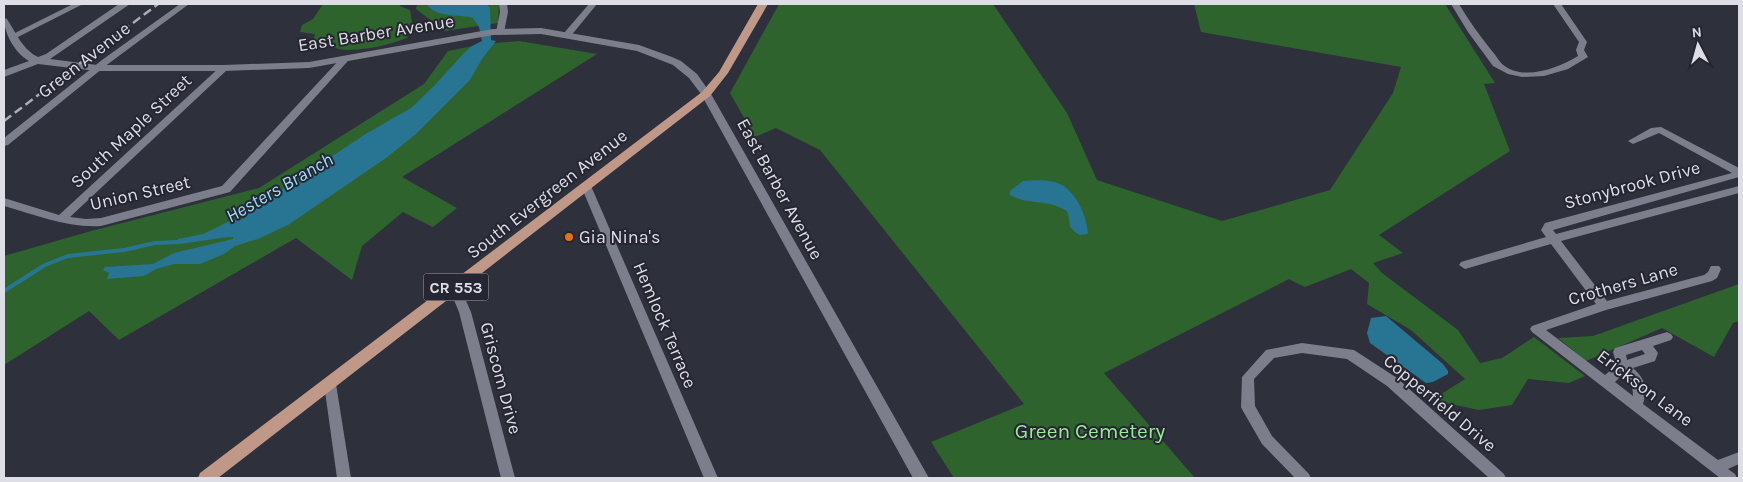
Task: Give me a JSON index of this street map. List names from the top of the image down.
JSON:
{
  "streets": {
    "main road": ["South Evergreen Avenue", "CR 553"],
    "street": [
      "East Barber Avenue",
      "Green Avenue",
      "South Maple Street",
      "Stonybrook Drive",
      "Union Street",
      "Crothers Lane",
      "Hemlock Terrace",
      "Griscom Drive",
      "Erickson Lane",
      "Copperfield Drive"
    ]
  },
  "crossings": [
    ["East Barber Avenue", "Green Avenue"],
    ["East Barber Avenue", "South Maple Street"],
    ["East Barber Avenue", "Union Street"],
    ["East Barber Avenue", "South Evergreen Avenue"],
    ["South Maple Street", "Union Street"],
    ["South Evergreen Avenue", "Hemlock Terrace"],
    ["South Evergreen Avenue", "Griscom Drive"],
    ["Crothers Lane", "Erickson Lane"]
  ],
  "water": ["Hesters Branch"],
  "parks": ["Green Cemetery"],
  "places": ["Gia Nina's"],
  "north": "top"
}
